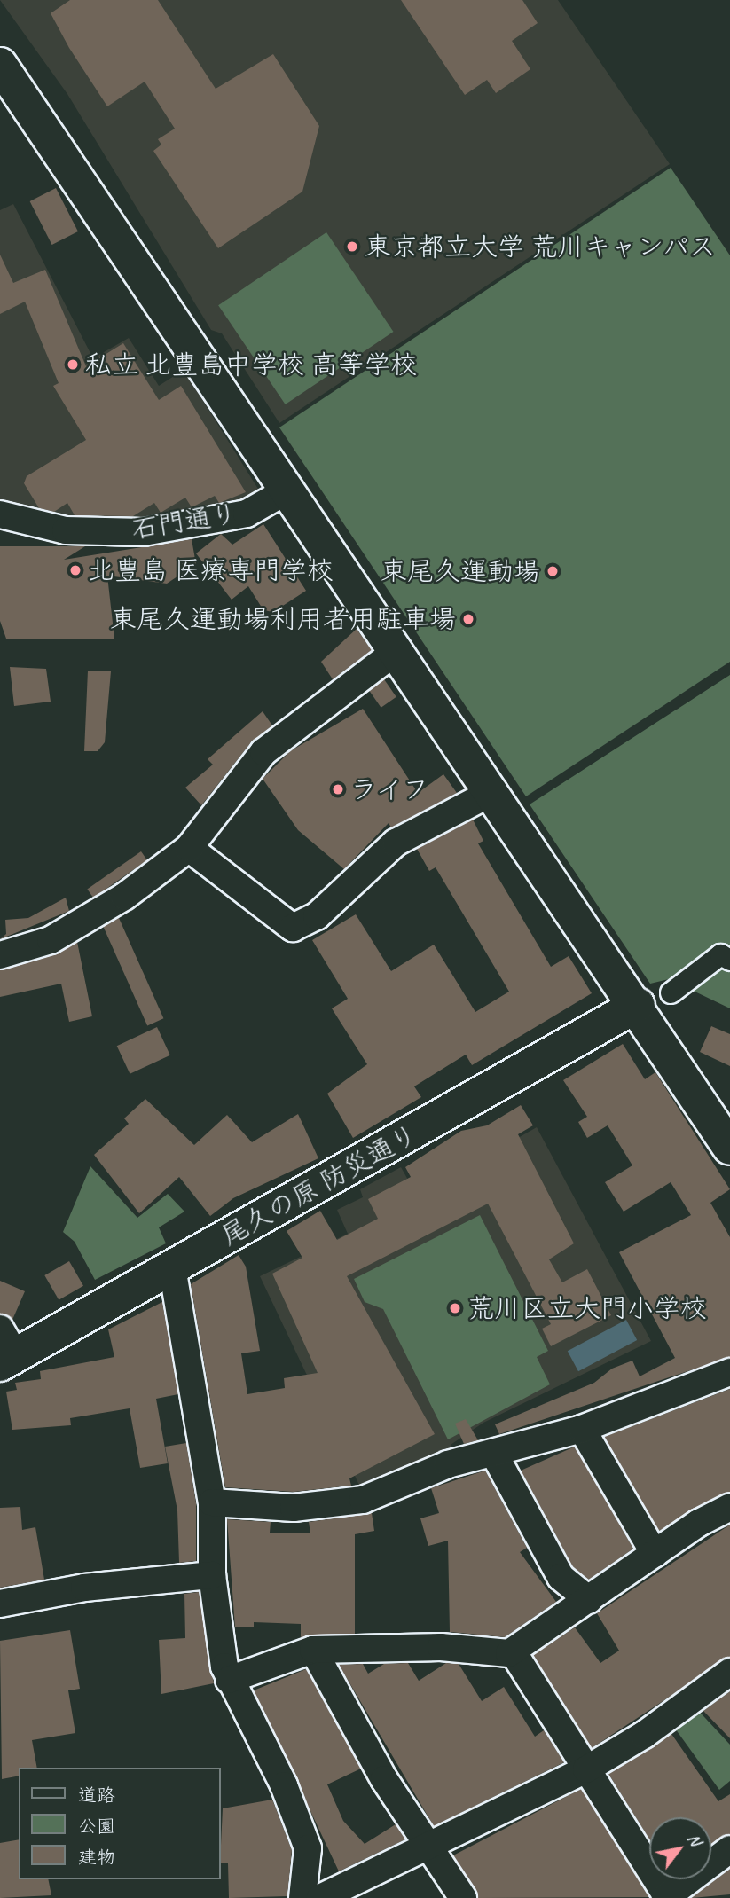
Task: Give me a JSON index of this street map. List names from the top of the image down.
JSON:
{
  "streets": {
    "street": ["石門通り", "尾久の原 防災通り"]
  },
  "places": [
    "東京都立大学 荒川キャンパス",
    "私立 北豊島中学校 高等学校",
    "北豊島 医療専門学校",
    "東尾久運動場",
    "東尾久運動場利用者用駐車場",
    "ライフ",
    "荒川区立大門小学校"
  ],
  "legend": ["道路", "公園", "建物"],
  "north": "top right"
}
